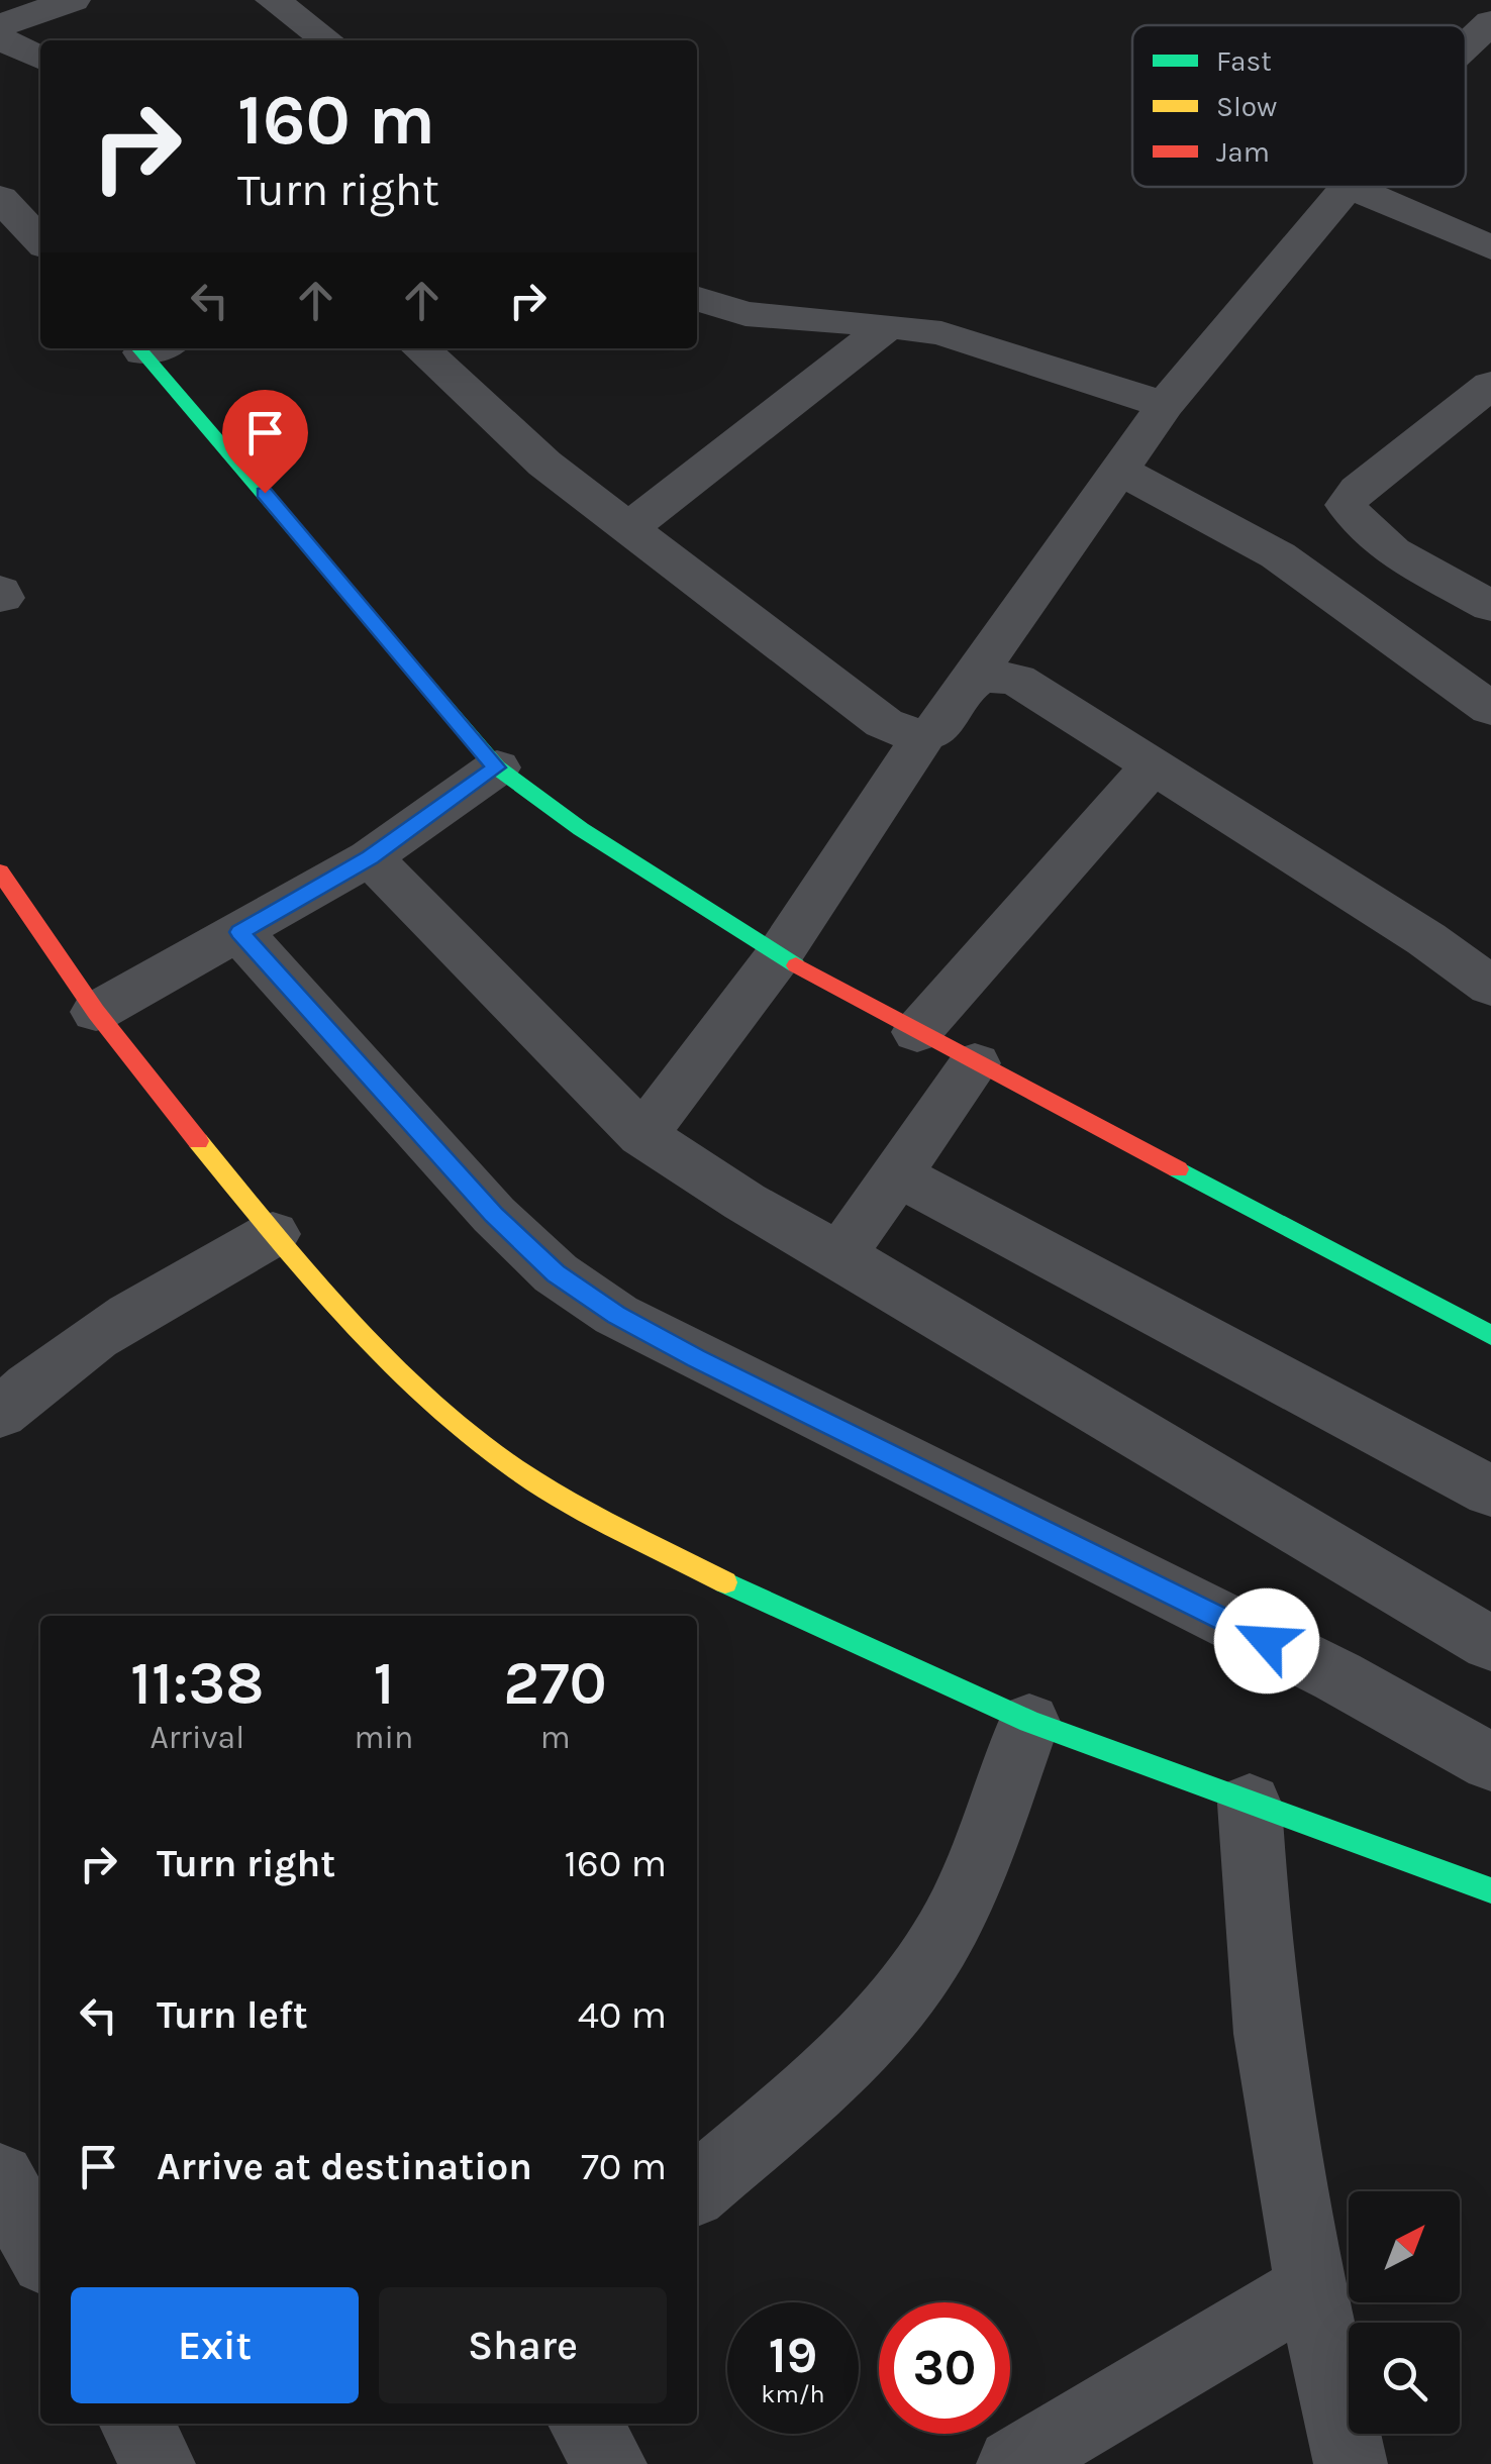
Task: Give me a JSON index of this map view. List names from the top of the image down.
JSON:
{
  "legend": ["Fast", "Slow", "Jam"],
  "north": "top right",
  "page": {
    "turn": ["160 m", "Turn right"],
    "eta": [
      "11:38",
      "Arrival",
      "1",
      "min",
      "270",
      "m"
    ],
    "list": [
      {
        "name": "Turn right",
        "value": "160 m"
      },
      {
        "name": "Turn left",
        "value": "40 m"
      },
      {
        "name": "Arrive at destination",
        "value": "70 m"
      }
    ],
    "buttons": ["Exit", "Share"],
    "speed": "19 km/h",
    "limit": "30"
  }
}
